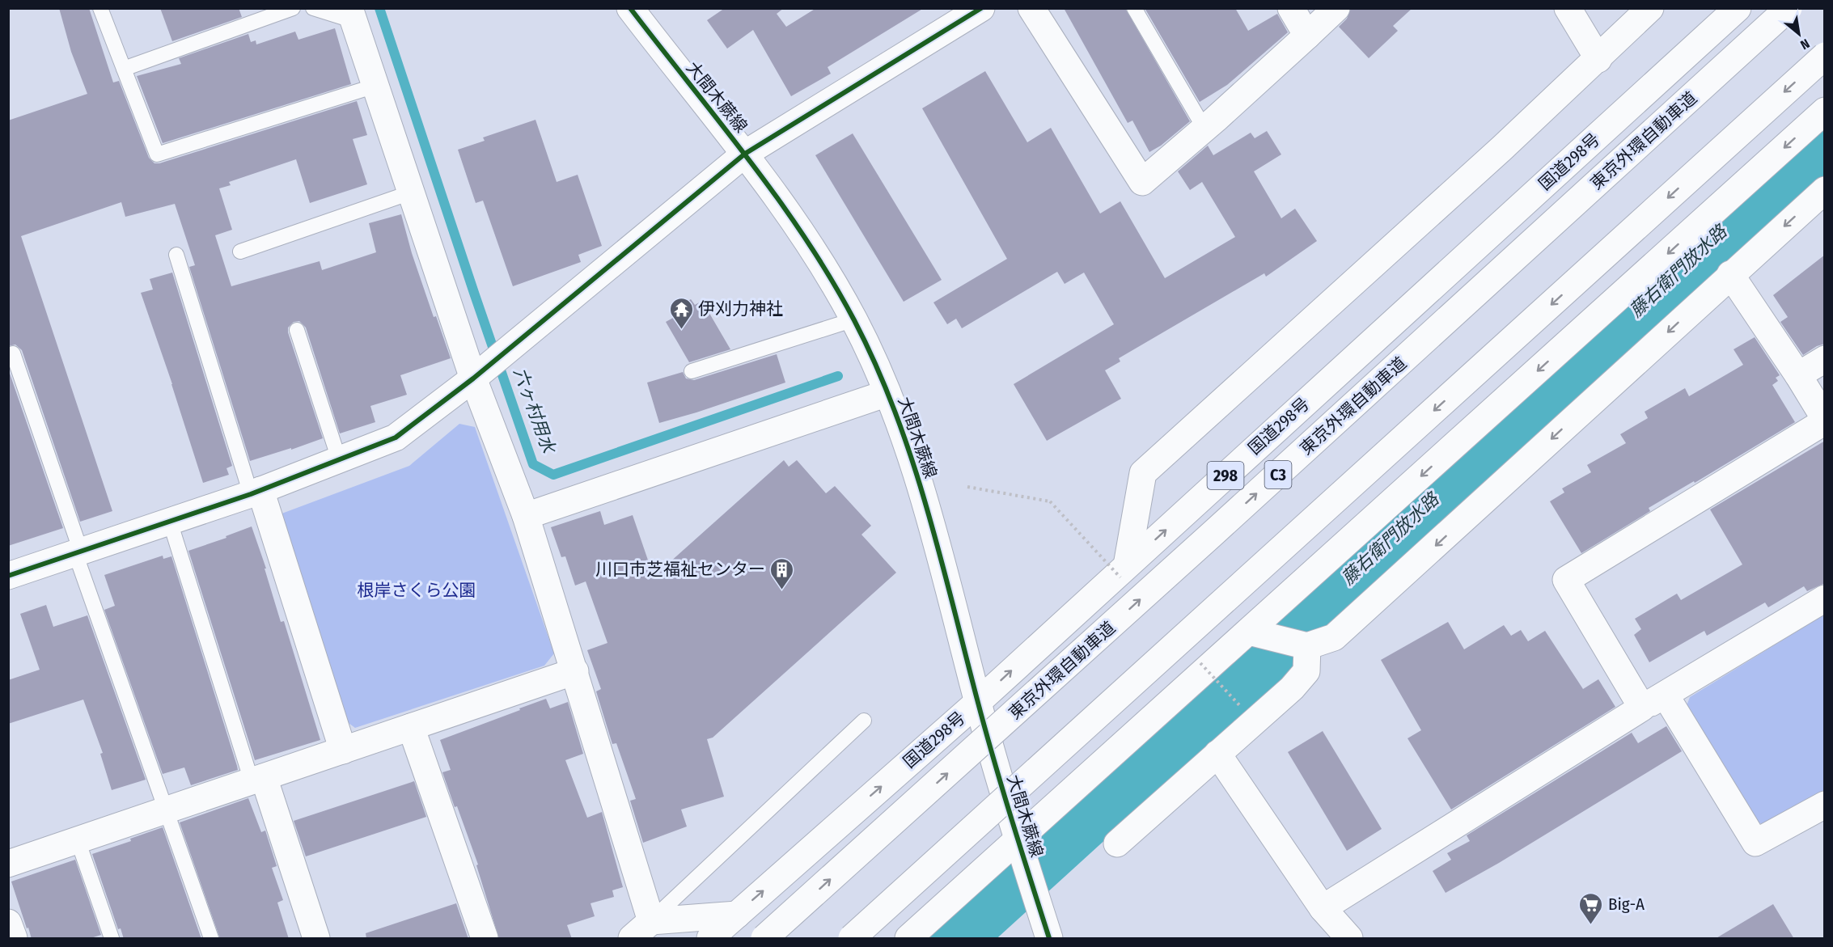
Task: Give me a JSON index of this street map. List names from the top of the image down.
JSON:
{
  "streets": {
    "main road": [
      "大間木蕨線",
      "東京外環自動車道",
      "国道298号",
      "C3",
      "298"
    ]
  },
  "crossings": [
    ["大間木蕨線", "国道298号"]
  ],
  "water": ["藤右衛門放水路", "六ヶ村用水"],
  "parks": ["根岸さくら公園"],
  "places": {
    "temple": ["伊刈力神社"],
    "building": ["川口市芝福祉センター"],
    "supermarket": ["Big-A"]
  },
  "north": "bottom right"
}
